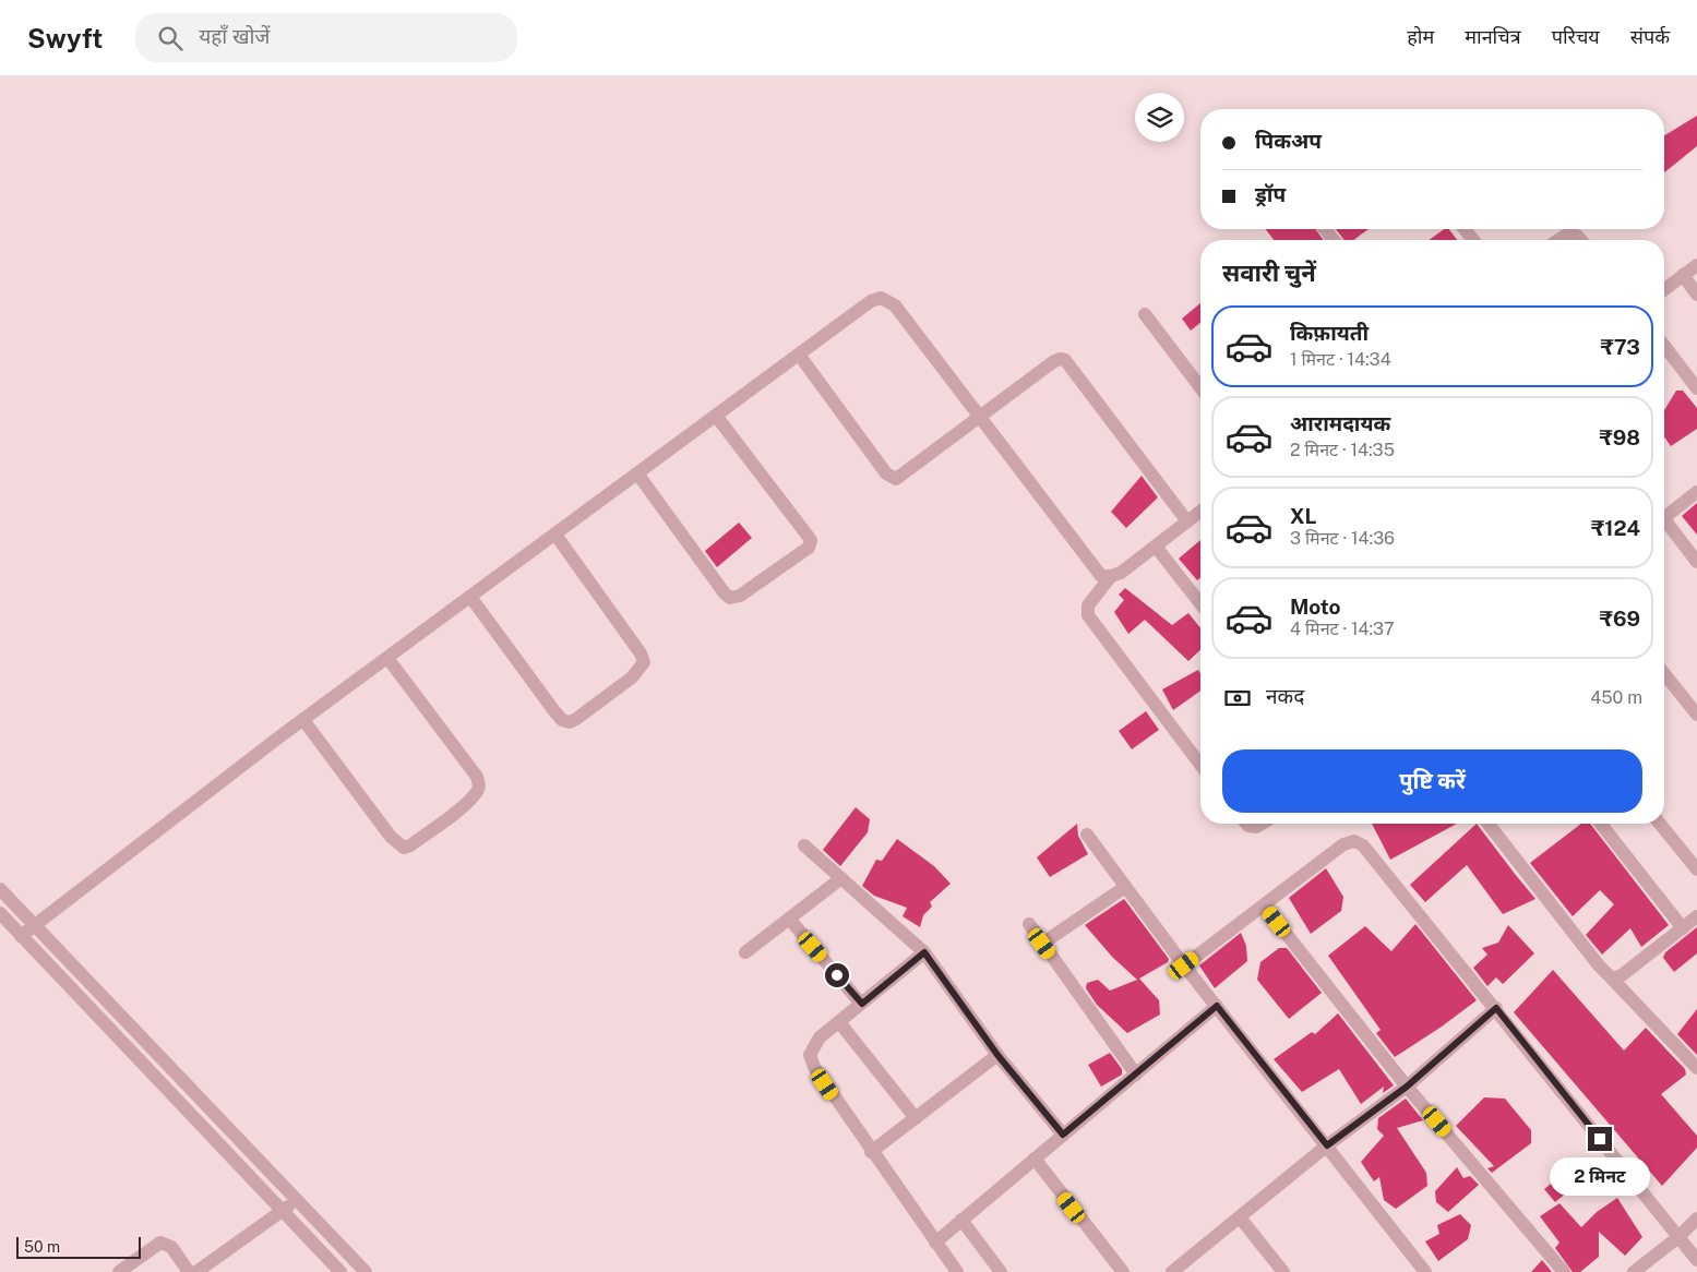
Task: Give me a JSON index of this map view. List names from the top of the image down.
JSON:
{
  "scale_bar": "50 m",
  "page": {
    "header": "Swyft",
    "search": "यहाँ खोजें",
    "nav": [
      "होम",
      "मानचित्र",
      "परिचय",
      "संपर्क"
    ],
    "banner": ["पिकअप", "ड्रॉप"],
    "heading": "सवारी चुनें",
    "list": [
      {
        "name": "किफ़ायती",
        "note": "1 मिनट · 14:34",
        "value": "₹73"
      },
      {
        "name": "आरामदायक",
        "note": "2 मिनट · 14:35",
        "value": "₹98"
      },
      {
        "name": "XL",
        "note": "3 मिनट · 14:36",
        "value": "₹124"
      },
      {
        "name": "Moto",
        "note": "4 मिनट · 14:37",
        "value": "₹69"
      }
    ],
    "pay": ["नकद", "450 m"],
    "buttons": "पुष्टि करें",
    "bubble": "2 मिनट",
    "scale": "50 m"
  }
}
